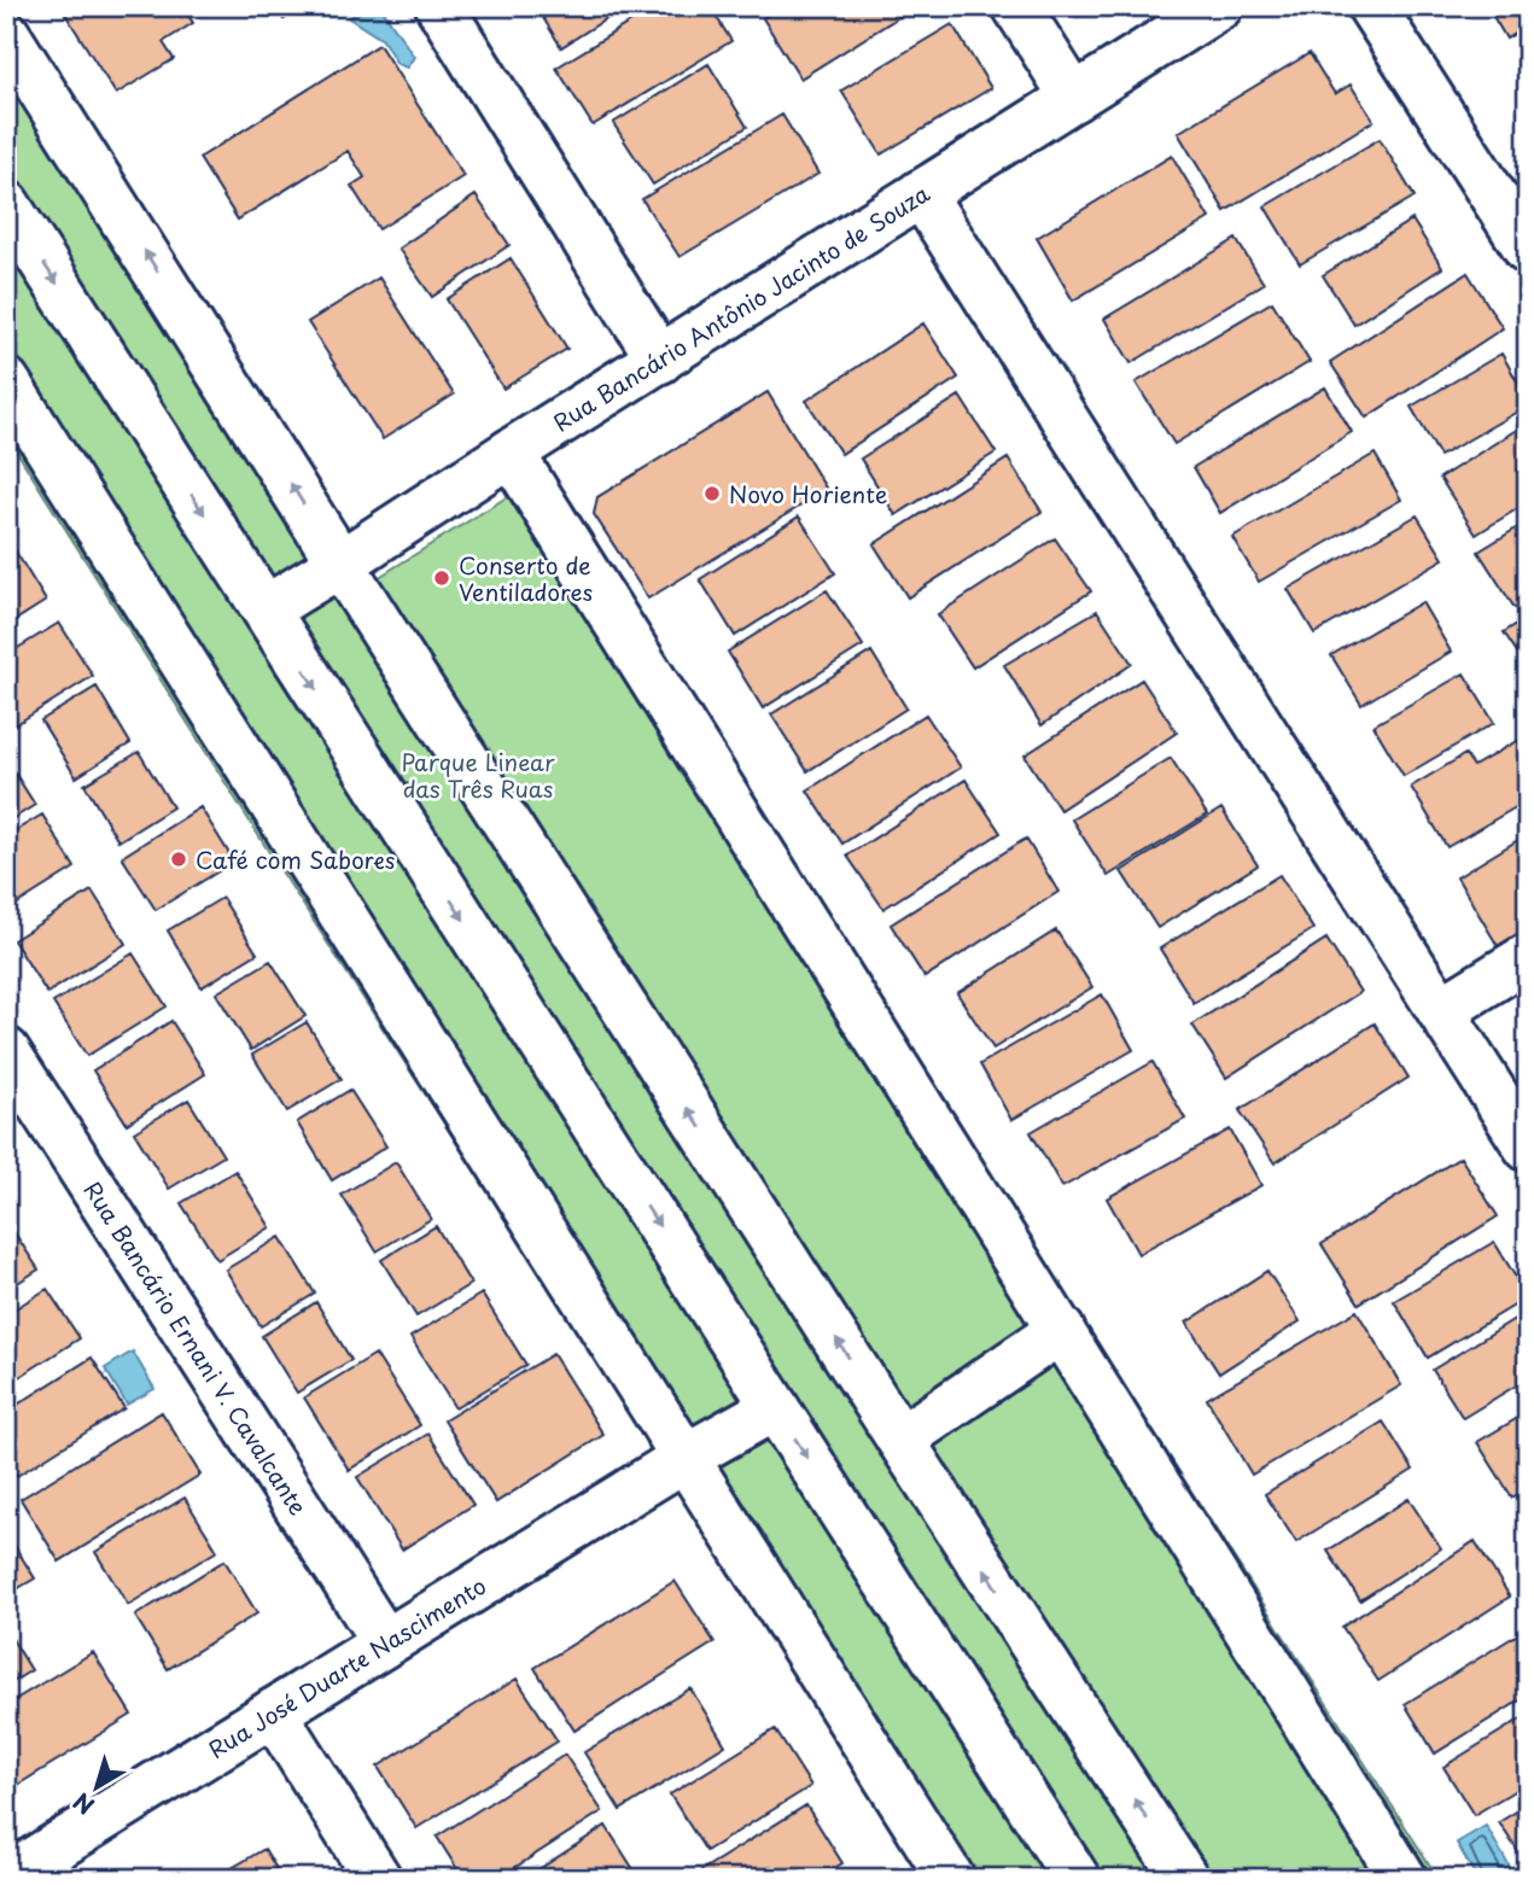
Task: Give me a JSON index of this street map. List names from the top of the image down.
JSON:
{
  "streets": {
    "street": ["Rua Bancário Antônio Jacinto de Souza", "Rua Bancário Ernani V. Cavalcante", "Rua José Duarte Nascimento"]
  },
  "crossings": [
    ["Rua Bancário Ernani V. Cavalcante", "Rua José Duarte Nascimento"]
  ],
  "parks": ["Parque Linear das Três Ruas"],
  "places": ["Novo Horiente", "Conserto de Ventiladores", "Café com Sabores"],
  "north": "bottom left"
}
